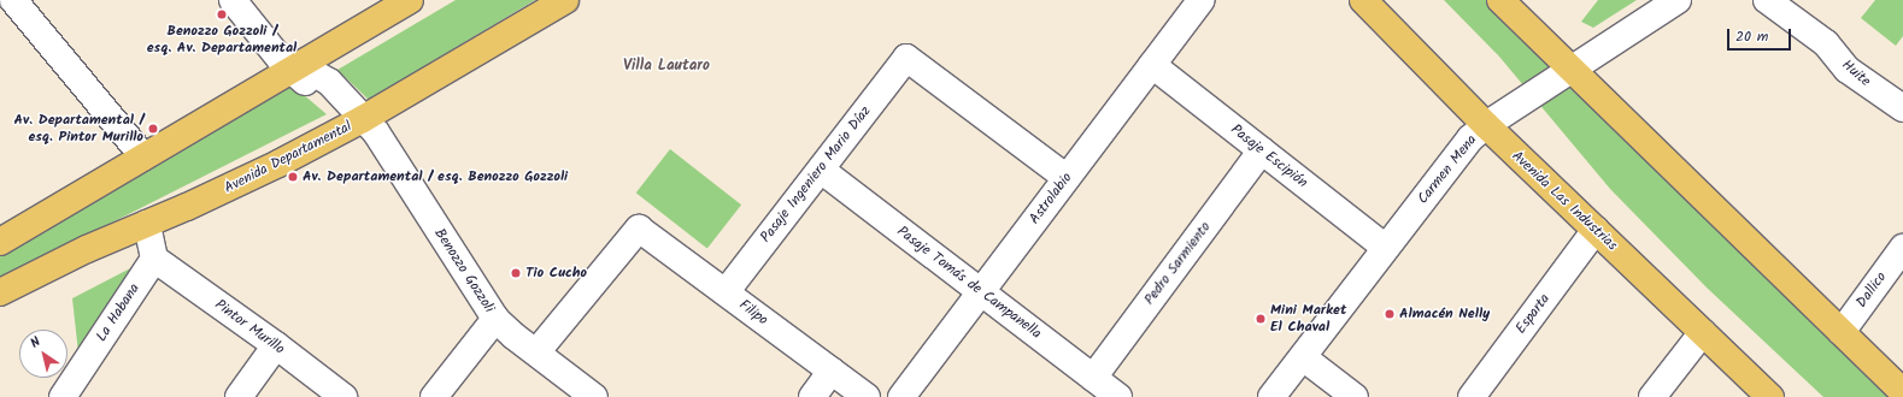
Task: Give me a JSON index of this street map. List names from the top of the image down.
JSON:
{
  "streets": {
    "main road": ["Avenida Departamental", "Avenida Las Industrias"],
    "street": [
      "Huite",
      "Pasaje Escipión",
      "Carmen Mena",
      "Pasaje Ingeniero Mario Díaz",
      "Astrolabio",
      "Pedro Sarmiento",
      "Benozzo Gozzoli",
      "Pasaje Tomás de Campanella",
      "Dallico",
      "La Habana",
      "Filipo",
      "Esparta",
      "Pintor Murillo"
    ]
  },
  "crossings": [
    ["Pasaje Escipión", "Carmen Mena"],
    ["Pasaje Escipión", "Astrolabio"],
    ["Pasaje Escipión", "Pedro Sarmiento"],
    ["Avenida Departamental", "Benozzo Gozzoli"],
    ["Carmen Mena", "Avenida Las Industrias"],
    ["Pasaje Ingeniero Mario Díaz", "Astrolabio"],
    ["Pasaje Ingeniero Mario Díaz", "Pasaje Tomás de Campanella"],
    ["Pasaje Ingeniero Mario Díaz", "Filipo"],
    ["Astrolabio", "Pasaje Tomás de Campanella"],
    ["Avenida Las Industrias", "Esparta"],
    ["Pedro Sarmiento", "Pasaje Tomás de Campanella"],
    ["Benozzo Gozzoli", "Filipo"],
    ["La Habana", "Pintor Murillo"]
  ],
  "districts": ["Villa Lautaro"],
  "places": [
    "Benozzo Gozzoli / esq. Av. Departamental",
    "Av. Departamental / esq. Pintor Murillo",
    "Av. Departamental / esq. Benozzo Gozzoli",
    "Tio Cucho",
    "Almacén Nelly",
    "Mini Market El Chaval"
  ],
  "scale_bar": "20 m",
  "north": "top left"
}
